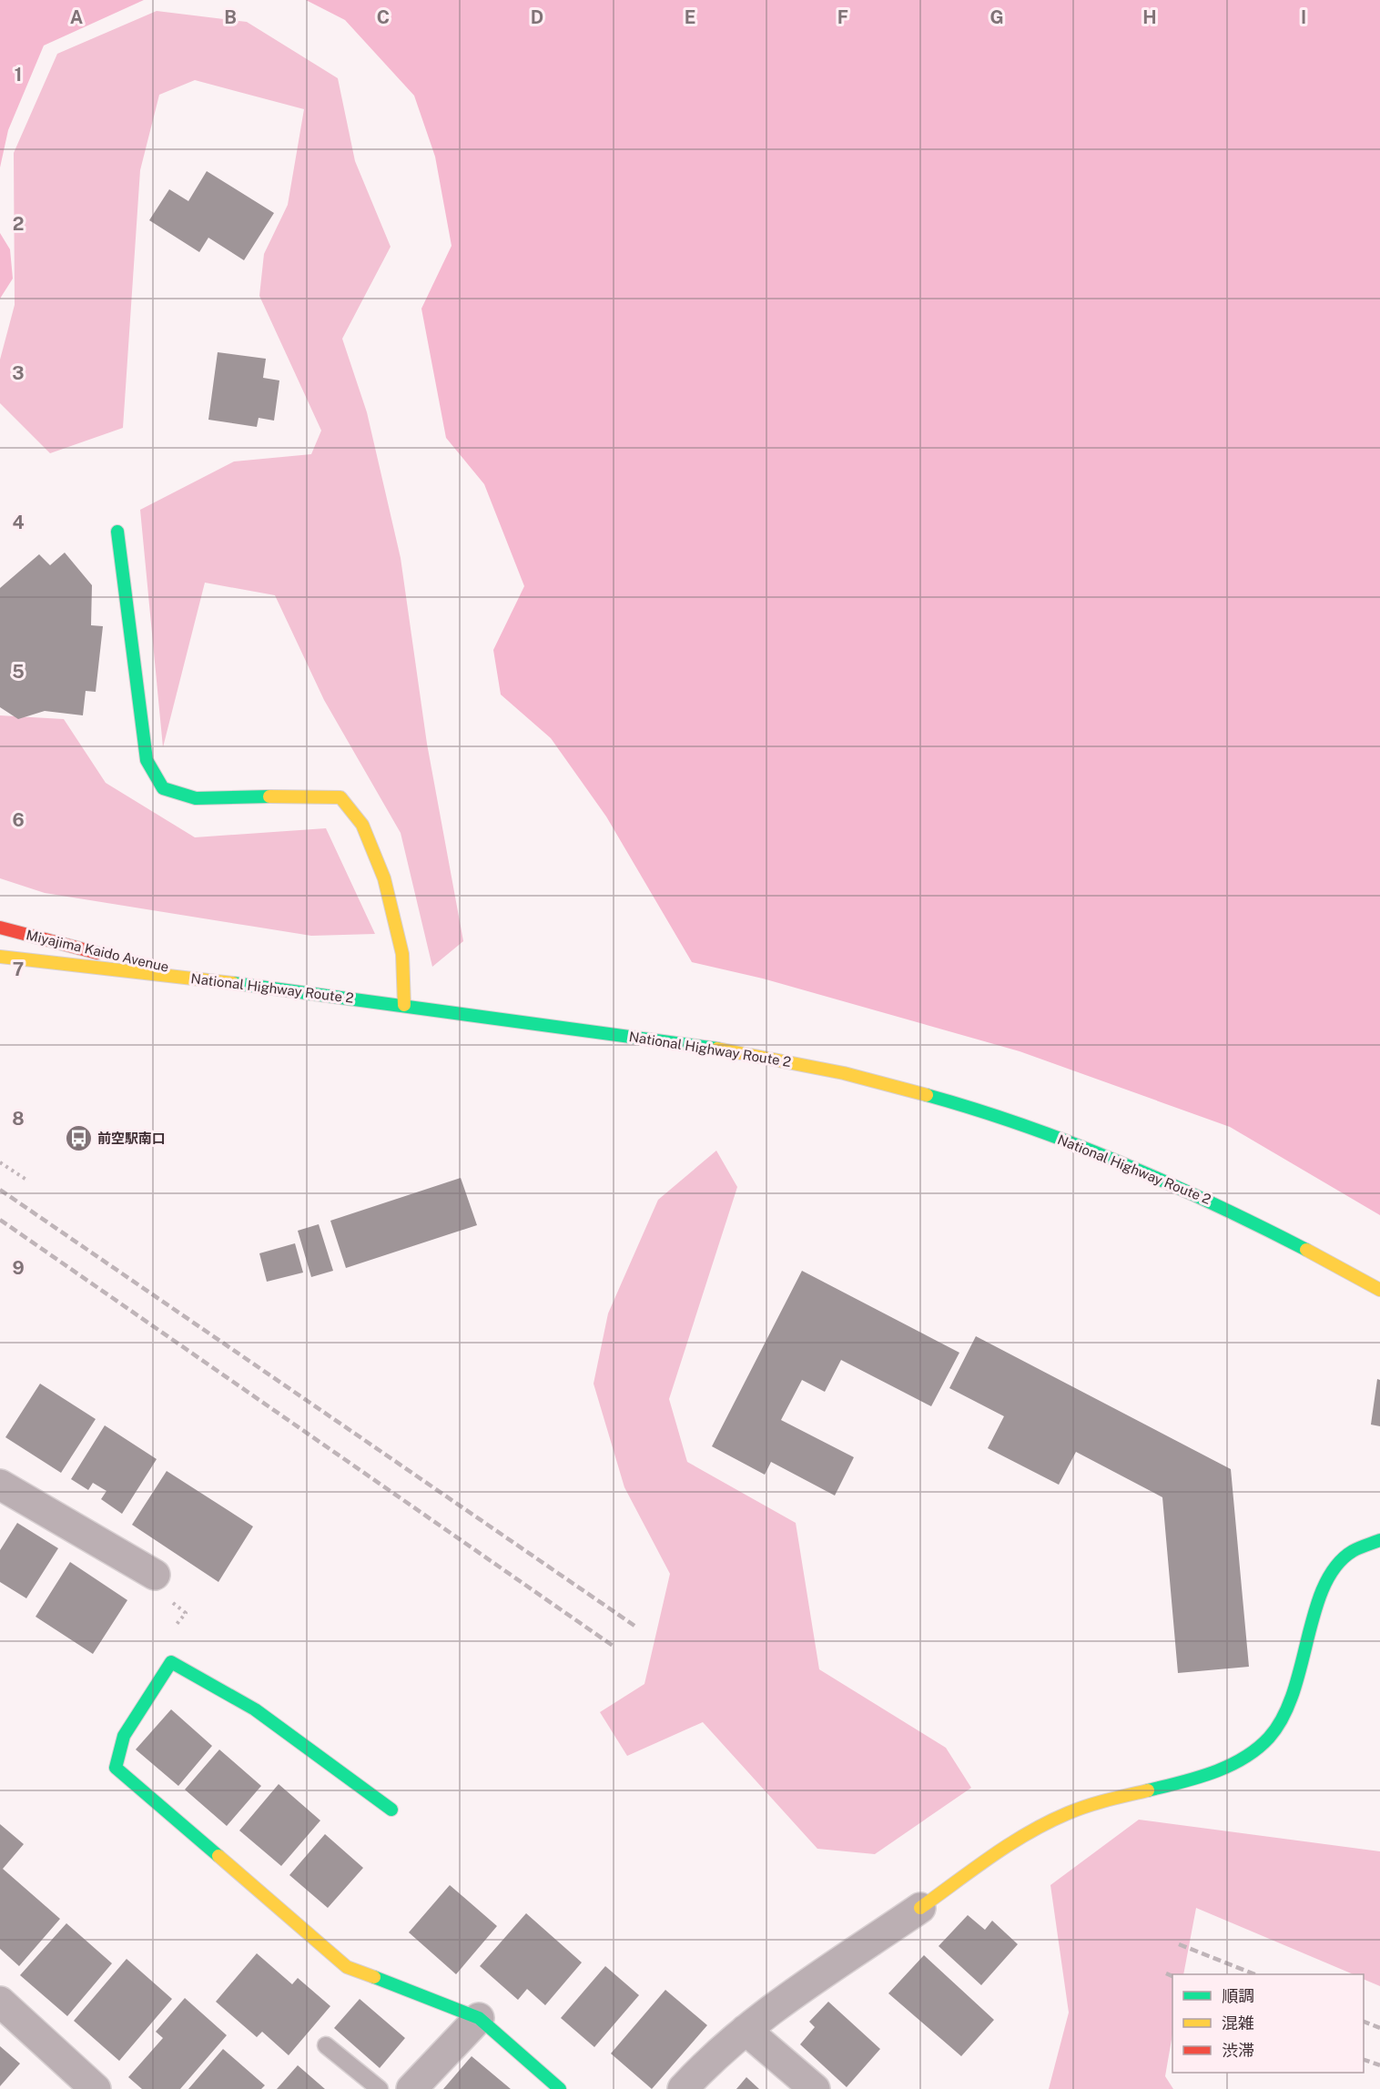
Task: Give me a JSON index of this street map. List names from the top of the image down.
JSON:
{
  "streets": {
    "main road": ["Miyajima Kaido Avenue", "National Highway Route 2"]
  },
  "crossings": [
    ["Miyajima Kaido Avenue", "National Highway Route 2"]
  ],
  "places": {
    "bus stop": ["前空駅南口"]
  },
  "legend": ["順調", "混雑", "渋滞"],
  "grid": {
    "columns": [
      "A",
      "B",
      "C",
      "D",
      "E",
      "F",
      "G",
      "H",
      "I"
    ],
    "rows": [
      "1",
      "2",
      "3",
      "4",
      "5",
      "6",
      "7",
      "8",
      "9"
    ]
  }
}
